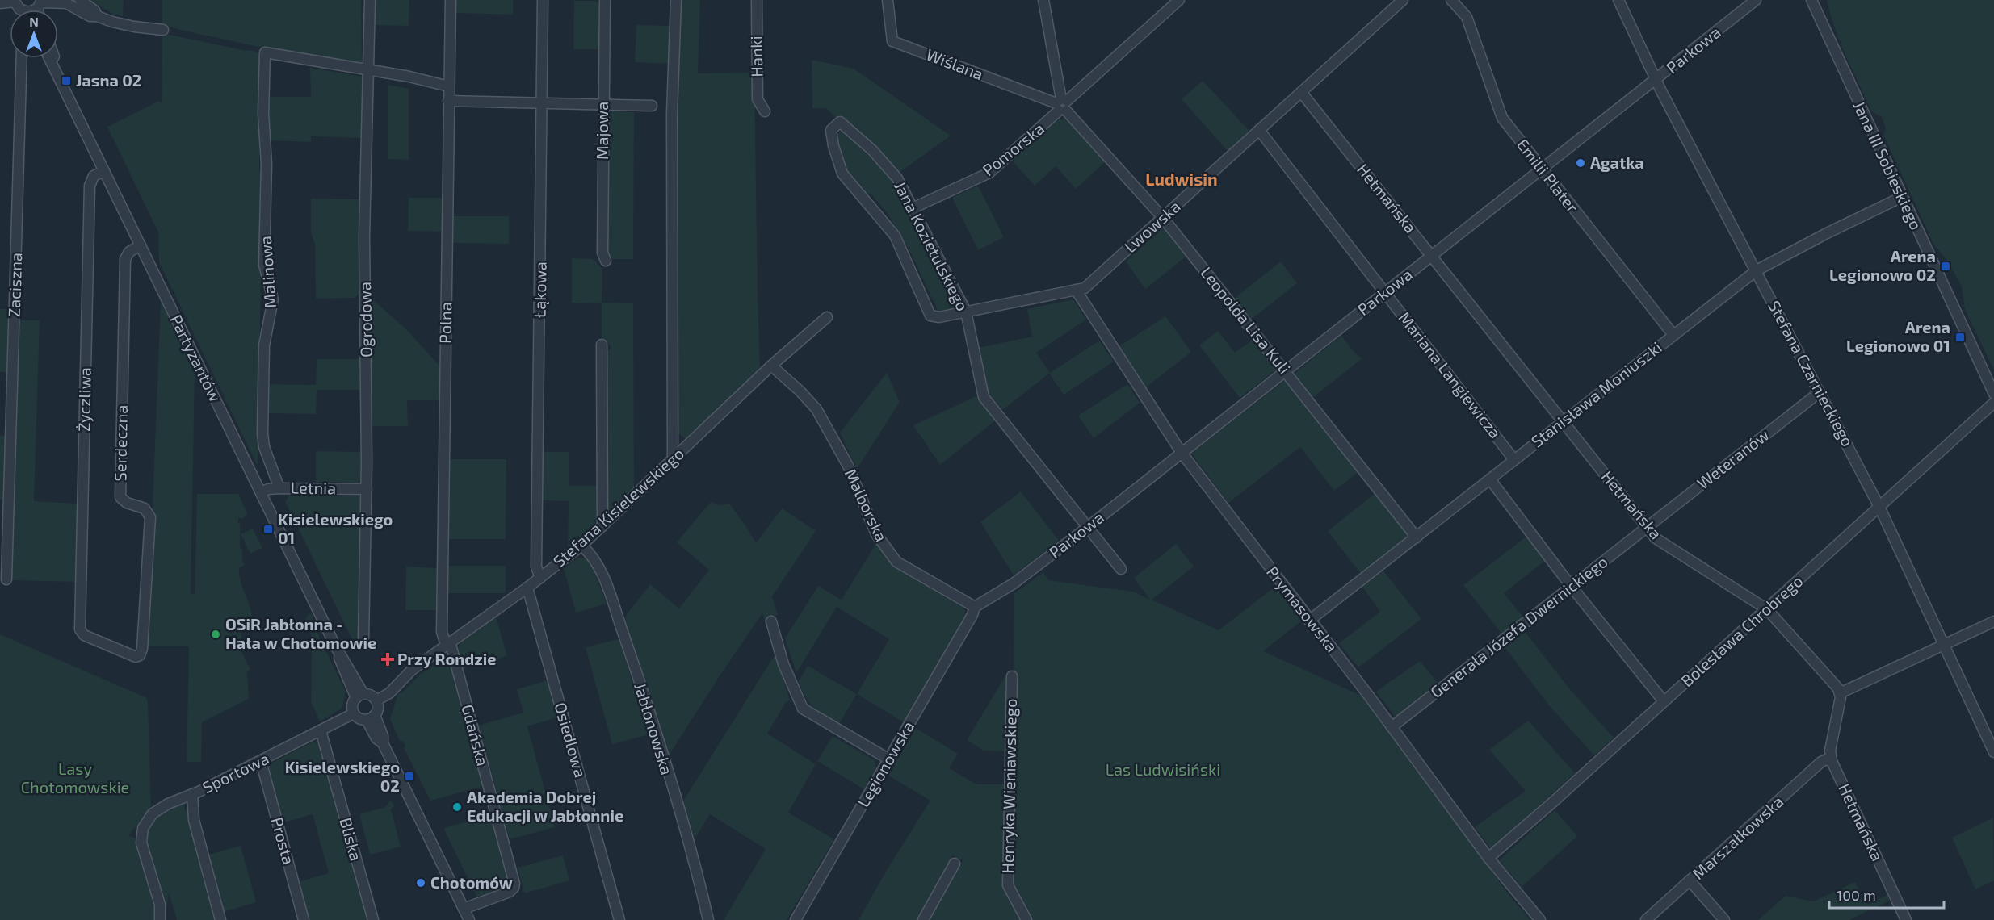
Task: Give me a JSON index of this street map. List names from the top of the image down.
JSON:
{
  "streets": {
    "street": [
      "Parkowa",
      "Hanki",
      "Wiślana",
      "Majowa",
      "Pomorska",
      "Jana III Sobieskiego",
      "Emilii Plater",
      "Hetmańska",
      "Lwowska",
      "Jana Kozietulskiego",
      "Malinowa",
      "Zaciszna",
      "Łąkowa",
      "Ogrodowa",
      "Leopolda Lisa Kuli",
      "Polna",
      "Partyzantów",
      "Stefana Czarnieckiego",
      "Mariana Langiewicza",
      "Stanisława Moniuszki",
      "Życzliwa",
      "Serdeczna",
      "Weteranów",
      "Letnia",
      "Malborska",
      "Stefana Kisielewskiego",
      "Prymasowska",
      "Generała Józefa Dwernickiego",
      "Bolesława Chrobrego",
      "Jabłonowska",
      "Gdańska",
      "Osiedlowa",
      "Legionowska",
      "Sportowa",
      "Henryka Wieniawskiego",
      "Marszałkowska",
      "Bliska",
      "Prosta"
    ]
  },
  "crossings": [
    ["Parkowa", "Emilii Plater"],
    ["Parkowa", "Hetmańska"],
    ["Parkowa", "Jana Kozietulskiego"],
    ["Parkowa", "Leopolda Lisa Kuli"],
    ["Parkowa", "Stefana Czarnieckiego"],
    ["Parkowa", "Mariana Langiewicza"],
    ["Parkowa", "Malborska"],
    ["Parkowa", "Prymasowska"],
    ["Parkowa", "Legionowska"],
    ["Wiślana", "Pomorska"],
    ["Wiślana", "Leopolda Lisa Kuli"],
    ["Pomorska", "Jana Kozietulskiego"],
    ["Pomorska", "Leopolda Lisa Kuli"],
    ["Jana III Sobieskiego", "Stanisława Moniuszki"],
    ["Emilii Plater", "Stanisława Moniuszki"],
    ["Hetmańska", "Lwowska"],
    ["Hetmańska", "Stanisława Moniuszki"],
    ["Hetmańska", "Weteranów"],
    ["Hetmańska", "Generała Józefa Dwernickiego"],
    ["Hetmańska", "Bolesława Chrobrego"],
    ["Hetmańska", "Marszałkowska"],
    ["Lwowska", "Jana Kozietulskiego"],
    ["Lwowska", "Leopolda Lisa Kuli"],
    ["Lwowska", "Mariana Langiewicza"],
    ["Lwowska", "Prymasowska"],
    ["Malinowa", "Ogrodowa"],
    ["Malinowa", "Letnia"],
    ["Łąkowa", "Stefana Kisielewskiego"],
    ["Ogrodowa", "Letnia"],
    ["Leopolda Lisa Kuli", "Stanisława Moniuszki"],
    ["Polna", "Stefana Kisielewskiego"],
    ["Polna", "Gdańska"],
    ["Partyzantów", "Życzliwa"],
    ["Partyzantów", "Serdeczna"],
    ["Partyzantów", "Letnia"],
    ["Partyzantów", "Stefana Kisielewskiego"],
    ["Partyzantów", "Sportowa"],
    ["Stefana Czarnieckiego", "Stanisława Moniuszki"],
    ["Stefana Czarnieckiego", "Weteranów"],
    ["Stefana Czarnieckiego", "Bolesława Chrobrego"],
    ["Mariana Langiewicza", "Stanisława Moniuszki"],
    ["Stanisława Moniuszki", "Prymasowska"],
    ["Życzliwa", "Serdeczna"],
    ["Weteranów", "Generała Józefa Dwernickiego"],
    ["Malborska", "Stefana Kisielewskiego"],
    ["Malborska", "Legionowska"],
    ["Stefana Kisielewskiego", "Jabłonowska"],
    ["Stefana Kisielewskiego", "Gdańska"],
    ["Stefana Kisielewskiego", "Osiedlowa"],
    ["Stefana Kisielewskiego", "Sportowa"],
    ["Prymasowska", "Generała Józefa Dwernickiego"],
    ["Prymasowska", "Bolesława Chrobrego"],
    ["Sportowa", "Bliska"],
    ["Sportowa", "Prosta"]
  ],
  "districts": ["Ludwisin"],
  "parks": ["Lasy Chotomowskie", "Las Ludwisiński"],
  "places": {
    "transit": [
      "Jasna 02",
      "Arena Legionowo 02",
      "Arena Legionowo 01",
      "Kisielewskiego 01",
      "Kisielewskiego 02"
    ],
    "other": [
      "Agatka",
      "OSiR Jabłonna - Hała w Chotomowie",
      "Akademia Dobrej Edukacji w Jabłonnie",
      "Chotomów"
    ],
    "health": ["Przy Rondzie"]
  },
  "scale_bar": "100 m",
  "north": "top"
}
